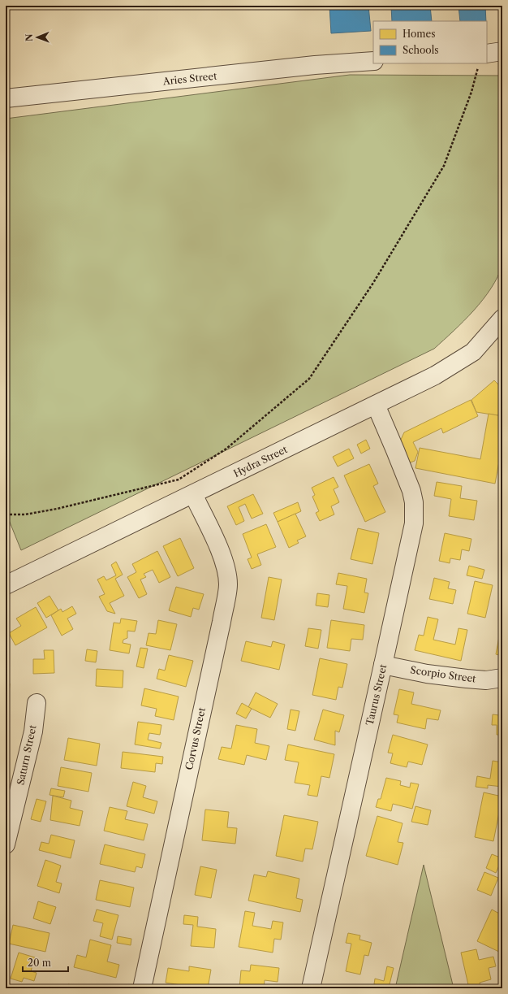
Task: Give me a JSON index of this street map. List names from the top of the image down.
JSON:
{
  "streets": {
    "street": [
      "Aries Street",
      "Hydra Street",
      "Scorpio Street",
      "Taurus Street",
      "Corvus Street",
      "Saturn Street"
    ]
  },
  "crossings": [
    ["Hydra Street", "Taurus Street"],
    ["Hydra Street", "Corvus Street"],
    ["Scorpio Street", "Taurus Street"]
  ],
  "legend": ["Homes", "Schools"],
  "scale_bar": "20 m",
  "north": "left"
}
